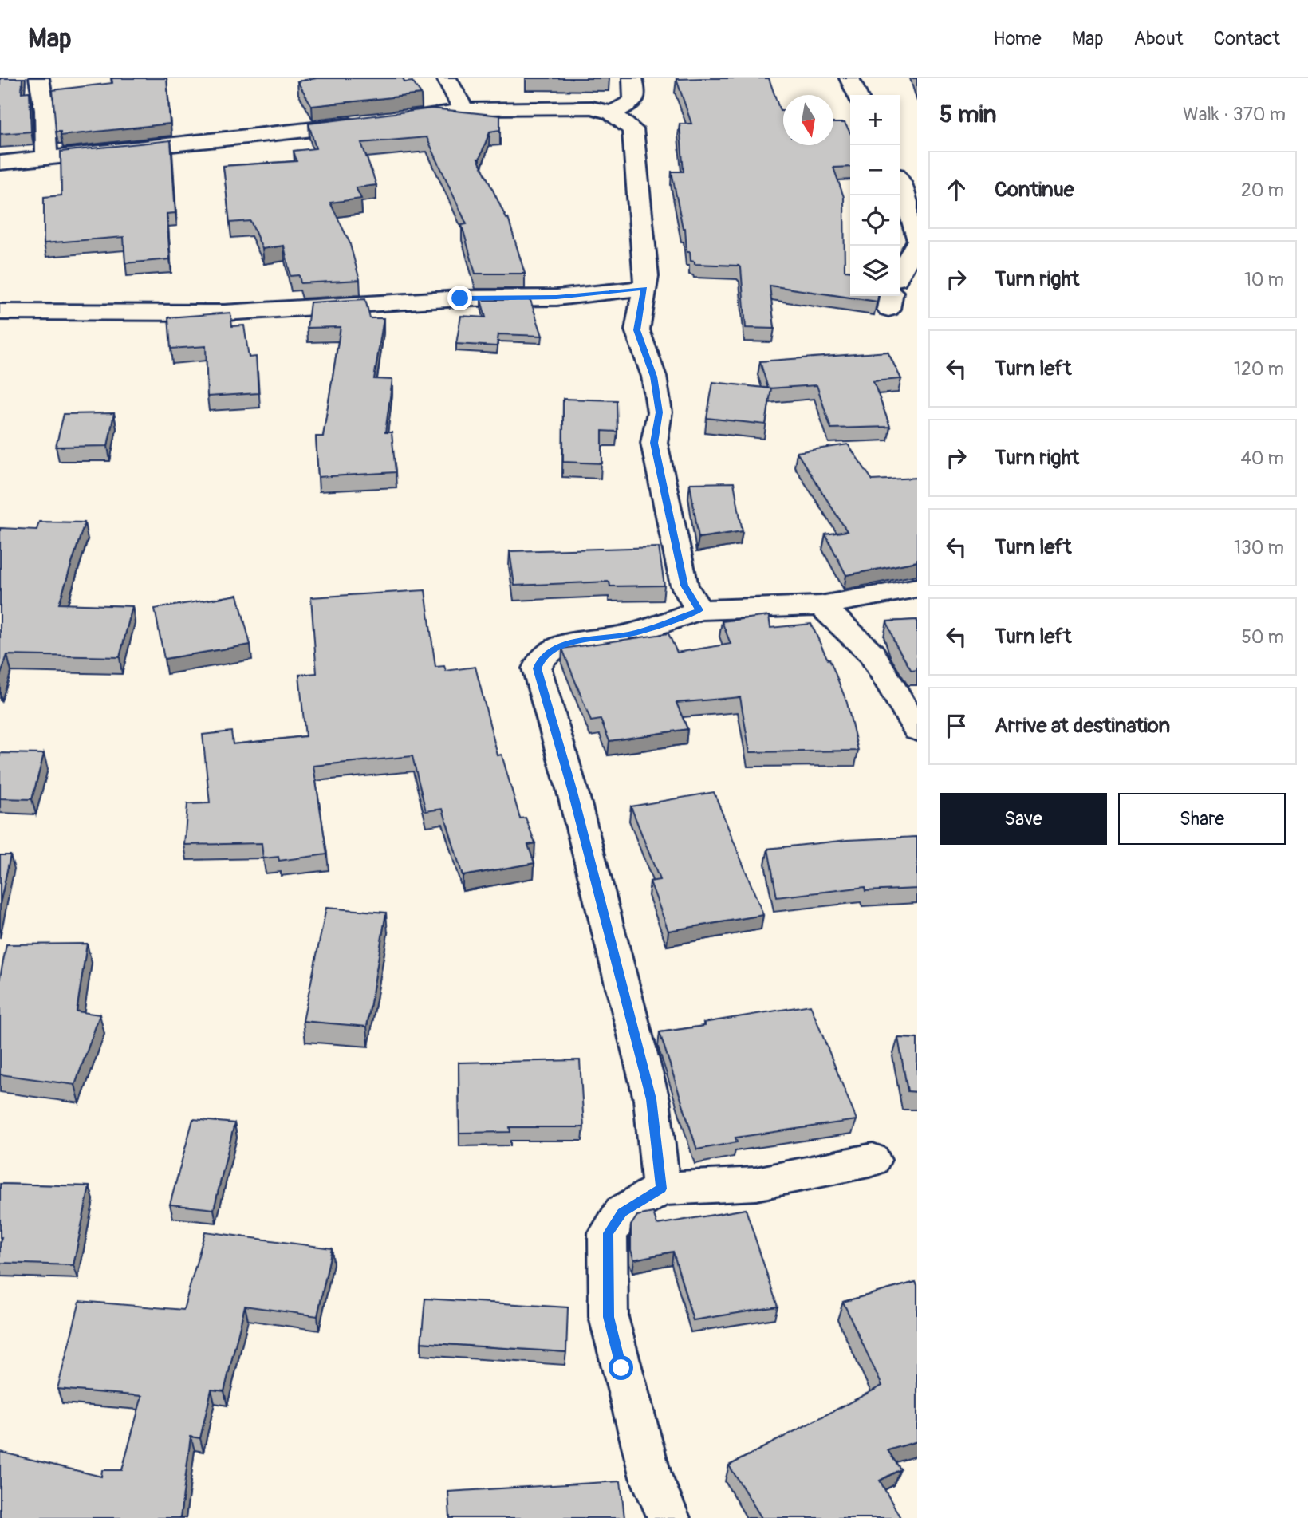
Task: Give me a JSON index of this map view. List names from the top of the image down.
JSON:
{
  "north": "bottom",
  "page": {
    "header": "Map",
    "nav": [
      "Home",
      "Map",
      "About",
      "Contact"
    ],
    "heading": ["5 min", "Walk · 370 m"],
    "map_buttons": ["+", "−"],
    "list": [
      ["Continue", "20 m"],
      ["Turn right", "10 m"],
      ["Turn left", "120 m"],
      ["Turn right", "40 m"],
      ["Turn left", "130 m"],
      ["Turn left", "50 m"],
      "Arrive at destination"
    ],
    "buttons": ["Save", "Share"]
  }
}
